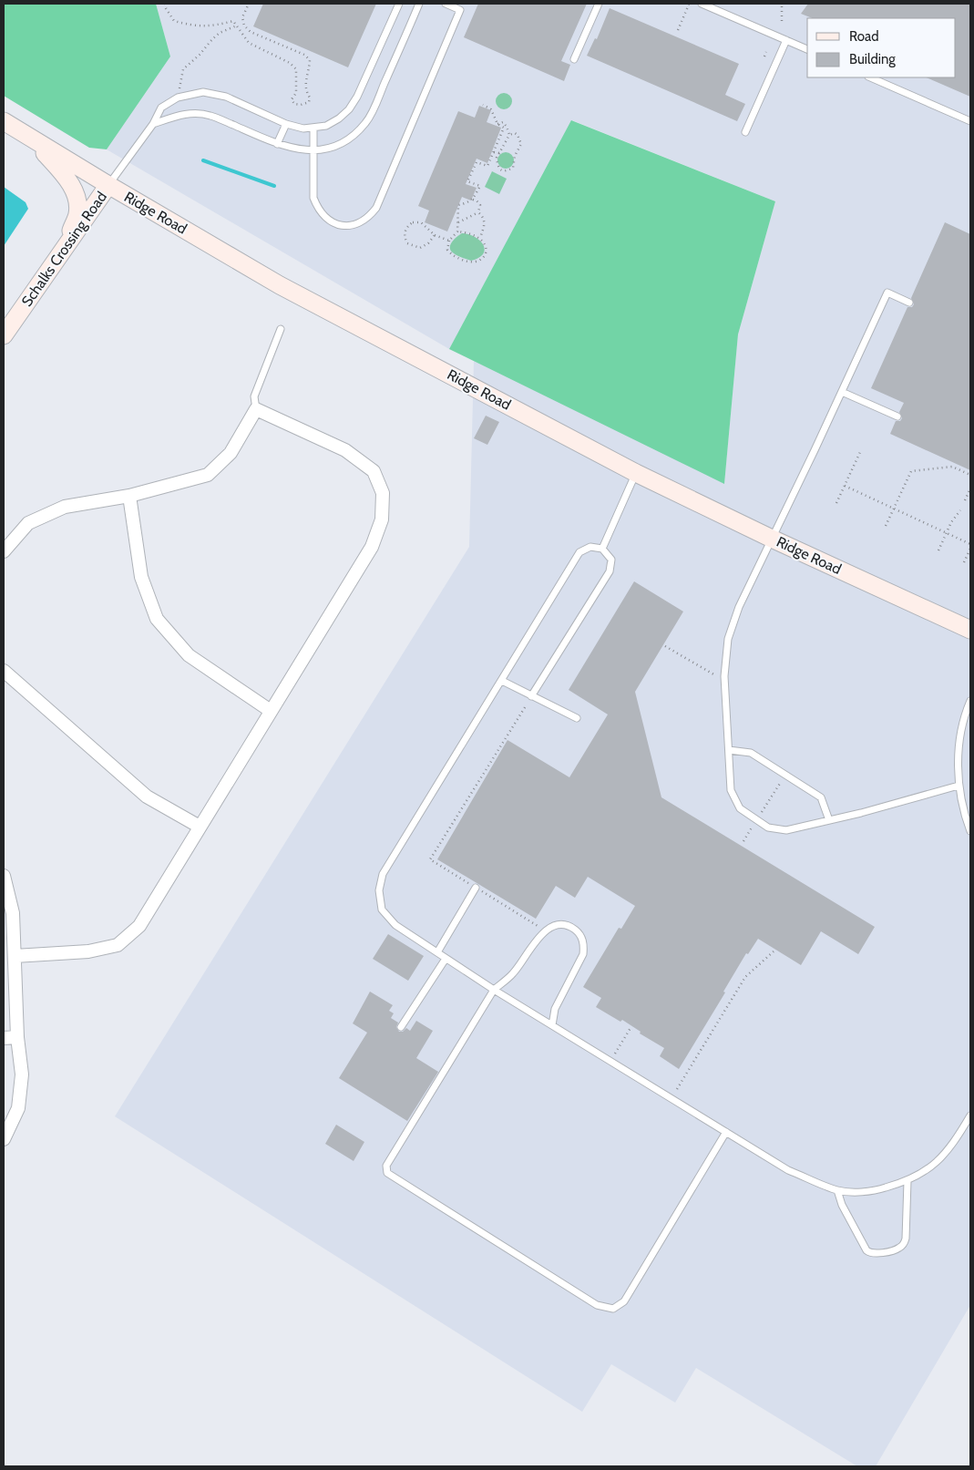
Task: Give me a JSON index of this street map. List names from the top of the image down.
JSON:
{
  "streets": {
    "street": ["Ridge Road", "Schalks Crossing Road"]
  },
  "crossings": [
    ["Ridge Road", "Schalks Crossing Road"]
  ],
  "legend": ["Road", "Building"]
}
